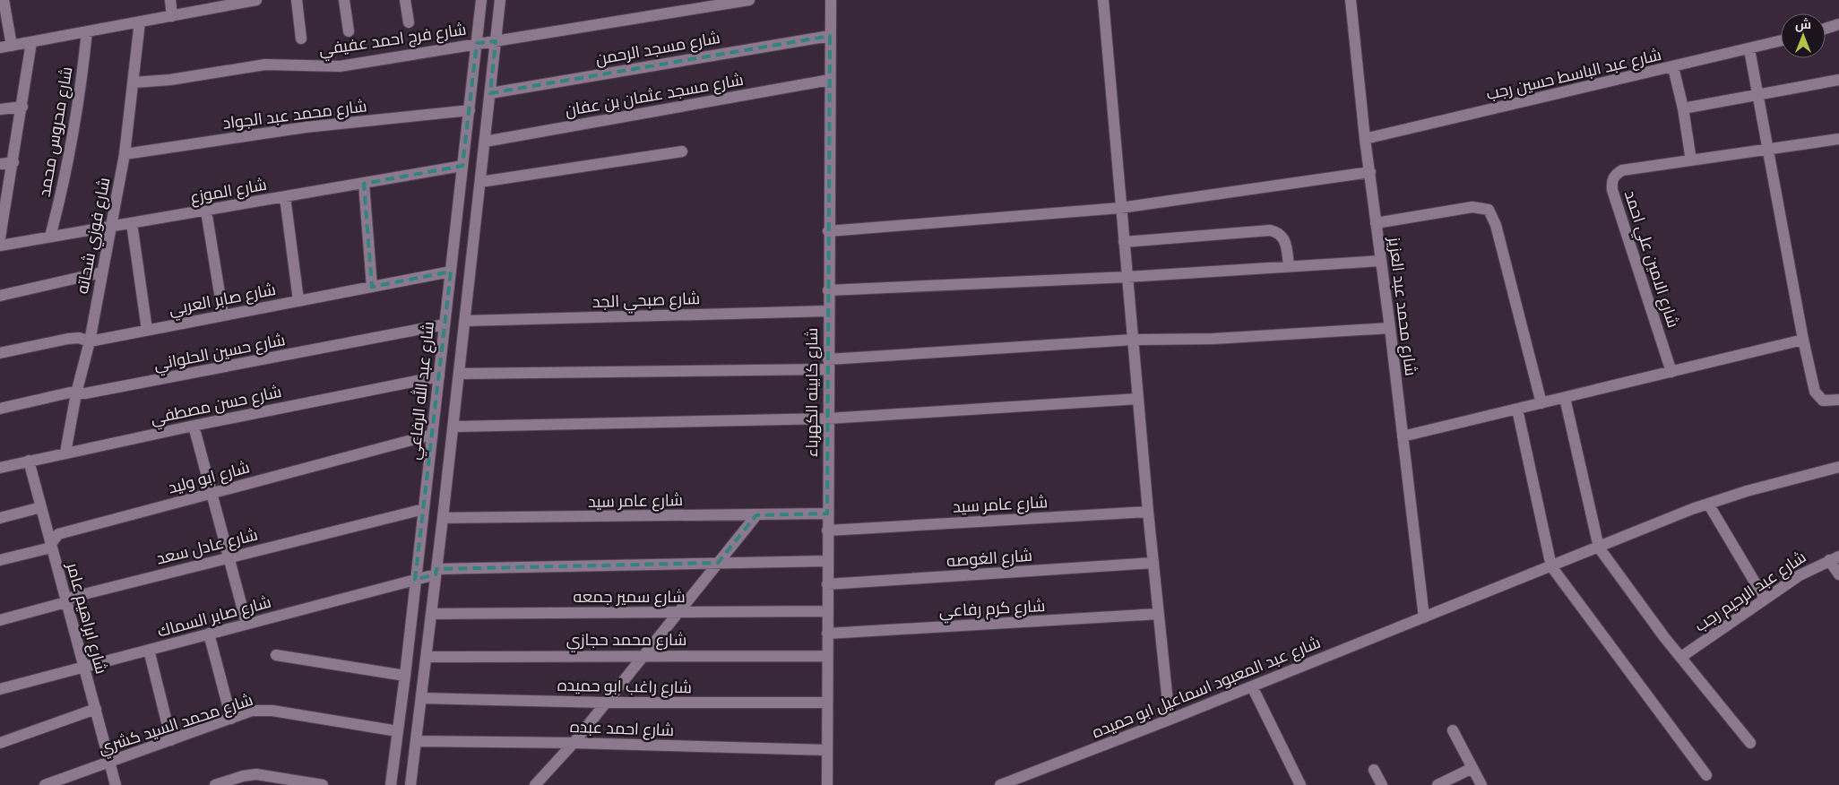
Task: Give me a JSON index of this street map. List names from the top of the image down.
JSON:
{
  "streets": {
    "street": [
      "شارع فرج احمد عفيفي",
      "شارع مسجد الرحمن",
      "شارع عبد الباسط حسين رجب",
      "شارع مسجد عثمان بن عفان",
      "شارع محمد عبد الجواد",
      "شارع محروس محمد",
      "شارع الموزع",
      "شارع فوزي شحاته",
      "شارع الامين علي احمد",
      "شارع صابر العربي",
      "شارع صبحي الجد",
      "شارع محمد عبد العزيز",
      "شارع حسين الحلواني",
      "شارع عبد الله الرفاعي",
      "شارع كابينه الكهرباء",
      "شارع حسن مصطفي",
      "شارع ابو وليد",
      "شارع عامر سيد",
      "شارع عادل سعد",
      "شارع الغوصه",
      "شارع عبد الرحيم رجب",
      "شارع سمير جمعه",
      "شارع كرم رفاعي",
      "شارع صابر السماك",
      "شارع ابراهيم عامر",
      "شارع محمد حجازي",
      "شارع راغب ابو حميده",
      "شارع عبد المعبود اسماعيل ابو حميده",
      "شارع محمد السيد كشري",
      "شارع احمد عبده"
    ]
  },
  "crossings": [
    ["شارع فرج احمد عفيفي", "شارع فوزي شحاته"],
    ["شارع فرج احمد عفيفي", "شارع عبد الله الرفاعي"],
    ["شارع مسجد الرحمن", "شارع كابينه الكهرباء"],
    ["شارع عبد الباسط حسين رجب", "شارع محمد عبد العزيز"],
    ["شارع مسجد عثمان بن عفان", "شارع كابينه الكهرباء"],
    ["شارع محمد عبد الجواد", "شارع فوزي شحاته"],
    ["شارع محمد عبد الجواد", "شارع عبد الله الرفاعي"],
    ["شارع محروس محمد", "شارع الموزع"],
    ["شارع الموزع", "شارع فوزي شحاته"],
    ["شارع الموزع", "شارع عبد الله الرفاعي"],
    ["شارع فوزي شحاته", "شارع صابر العربي"],
    ["شارع فوزي شحاته", "شارع حسين الحلواني"],
    ["شارع فوزي شحاته", "شارع حسن مصطفي"],
    ["شارع صابر العربي", "شارع عبد الله الرفاعي"],
    ["شارع صبحي الجد", "شارع كابينه الكهرباء"],
    ["شارع محمد عبد العزيز", "شارع عبد المعبود اسماعيل ابو حميده"],
    ["شارع حسين الحلواني", "شارع عبد الله الرفاعي"],
    ["شارع عبد الله الرفاعي", "شارع حسن مصطفي"],
    ["شارع عبد الله الرفاعي", "شارع ابو وليد"],
    ["شارع عبد الله الرفاعي", "شارع عادل سعد"],
    ["شارع عبد الله الرفاعي", "شارع صابر السماك"],
    ["شارع عبد الله الرفاعي", "شارع محمد السيد كشري"],
    ["شارع كابينه الكهرباء", "شارع عامر سيد"],
    ["شارع كابينه الكهرباء", "شارع الغوصه"],
    ["شارع كابينه الكهرباء", "شارع سمير جمعه"],
    ["شارع كابينه الكهرباء", "شارع كرم رفاعي"],
    ["شارع كابينه الكهرباء", "شارع صابر السماك"],
    ["شارع كابينه الكهرباء", "شارع محمد حجازي"],
    ["شارع كابينه الكهرباء", "شارع راغب ابو حميده"],
    ["شارع كابينه الكهرباء", "شارع احمد عبده"],
    ["شارع حسن مصطفي", "شارع ابراهيم عامر"],
    ["شارع ابو وليد", "شارع ابراهيم عامر"],
    ["شارع عادل سعد", "شارع ابراهيم عامر"],
    ["شارع صابر السماك", "شارع ابراهيم عامر"],
    ["شارع ابراهيم عامر", "شارع محمد السيد كشري"]
  ],
  "north": "top"
}
